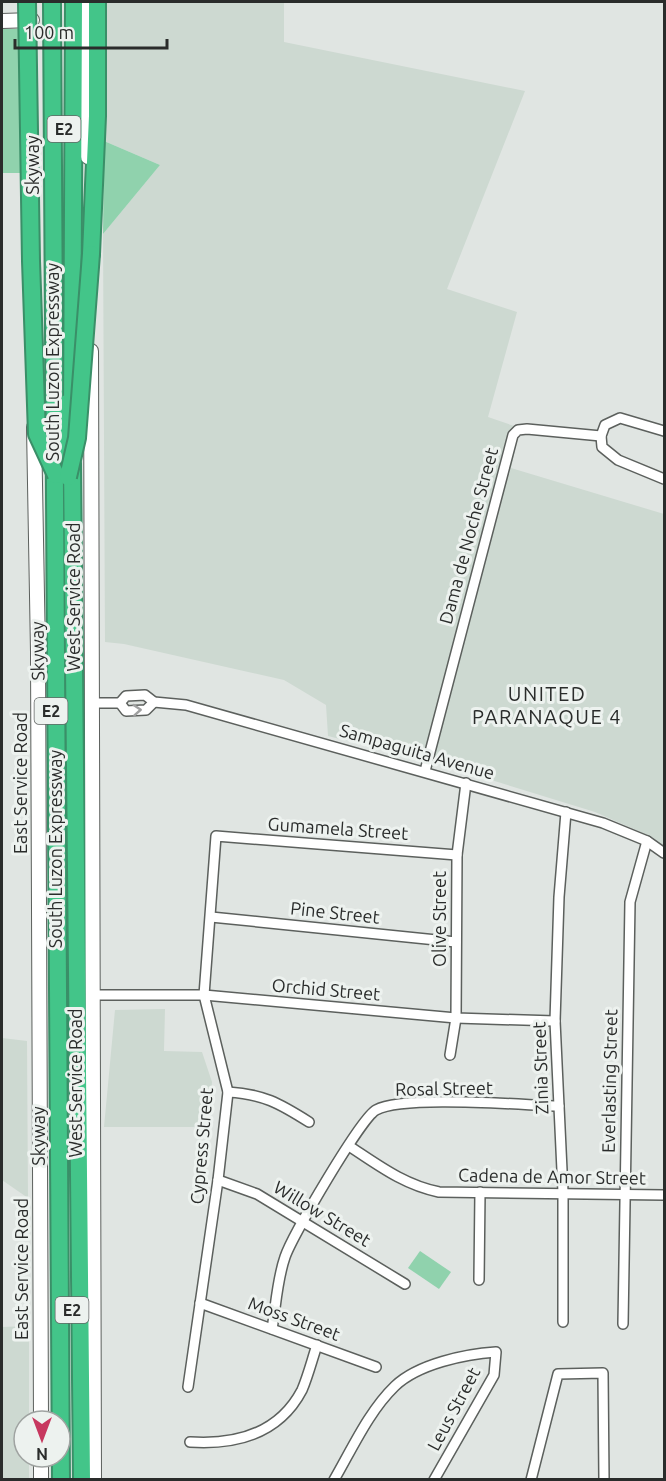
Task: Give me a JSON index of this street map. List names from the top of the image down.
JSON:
{
  "streets": {
    "highway": ["E2", "Skyway", "South Luzon Expressway"],
    "main road": ["West Service Road", "East Service Road"],
    "street": [
      "Dama de Noche Street",
      "Sampaguita Avenue",
      "Gumamela Street",
      "Pine Street",
      "Olive Street",
      "Orchid Street",
      "Zinia Street",
      "Everlasting Street",
      "Rosal Street",
      "Cypress Street",
      "Cadena de Amor Street",
      "Willow Street",
      "Moss Street",
      "Leus Street"
    ]
  },
  "crossings": [
    ["South Luzon Expressway", "East Service Road"],
    ["Dama de Noche Street", "Sampaguita Avenue"],
    ["West Service Road", "Sampaguita Avenue"],
    ["West Service Road", "Orchid Street"],
    ["Sampaguita Avenue", "Olive Street"],
    ["Sampaguita Avenue", "Zinia Street"],
    ["Sampaguita Avenue", "Everlasting Street"],
    ["Gumamela Street", "Olive Street"],
    ["Gumamela Street", "Cypress Street"],
    ["Pine Street", "Olive Street"],
    ["Pine Street", "Cypress Street"],
    ["Olive Street", "Orchid Street"],
    ["Orchid Street", "Zinia Street"],
    ["Orchid Street", "Cypress Street"],
    ["Zinia Street", "Rosal Street"],
    ["Zinia Street", "Cadena de Amor Street"],
    ["Everlasting Street", "Cadena de Amor Street"],
    ["Rosal Street", "Cadena de Amor Street"],
    ["Rosal Street", "Willow Street"],
    ["Rosal Street", "Moss Street"],
    ["Cypress Street", "Willow Street"],
    ["Cypress Street", "Moss Street"]
  ],
  "districts": ["UNITED PARANAQUE 4"],
  "scale_bar": "100 m",
  "north": "bottom"
}
